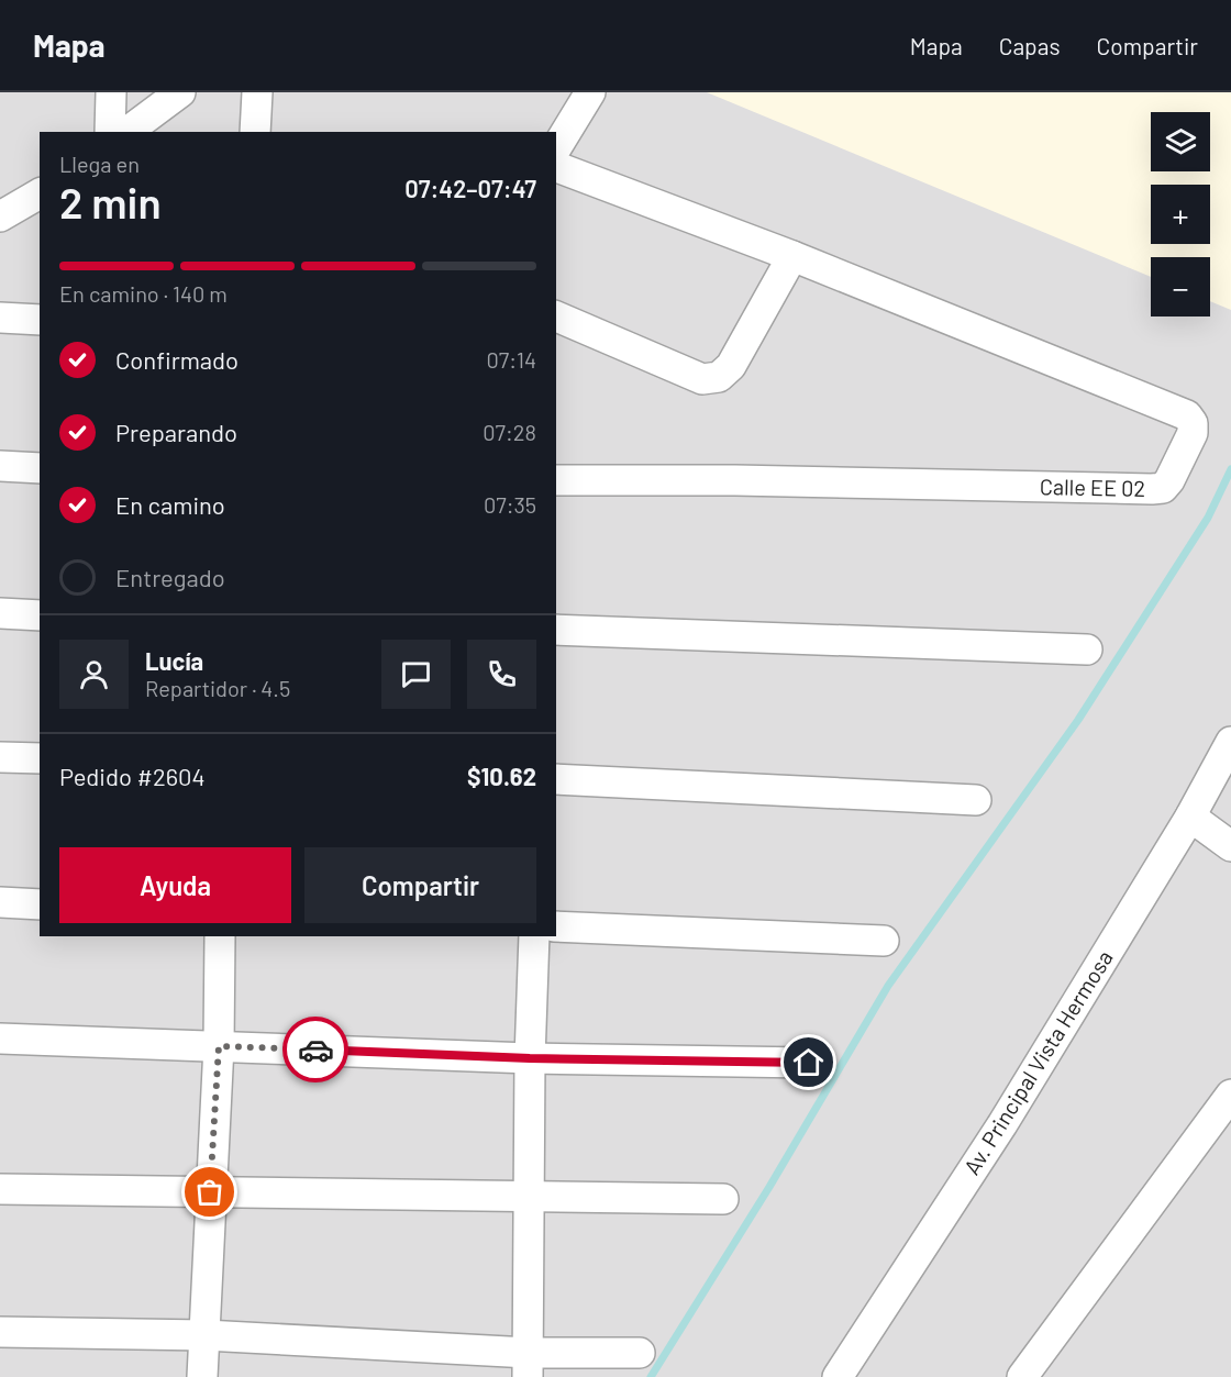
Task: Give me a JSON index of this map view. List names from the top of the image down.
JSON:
{
  "streets": {
    "street": ["Calle EE 02", "Av. Principal Vista Hermosa"]
  },
  "page": {
    "header": "Mapa",
    "nav": ["Mapa", "Capas", "Compartir"],
    "map_buttons": ["+", "−"],
    "heading": ["2 min", "Llega en", "07:42–07:47"],
    "panel": [
      "Lucía",
      "Repartidor · 4.5",
      "Pedido #2604",
      "$10.62"
    ],
    "bar": "En camino · 140 m",
    "list": [
      ["Confirmado", "07:14"],
      ["Preparando", "07:28"],
      ["En camino", "07:35"],
      "Entregado"
    ],
    "buttons": ["Ayuda", "Compartir"]
  }
}
